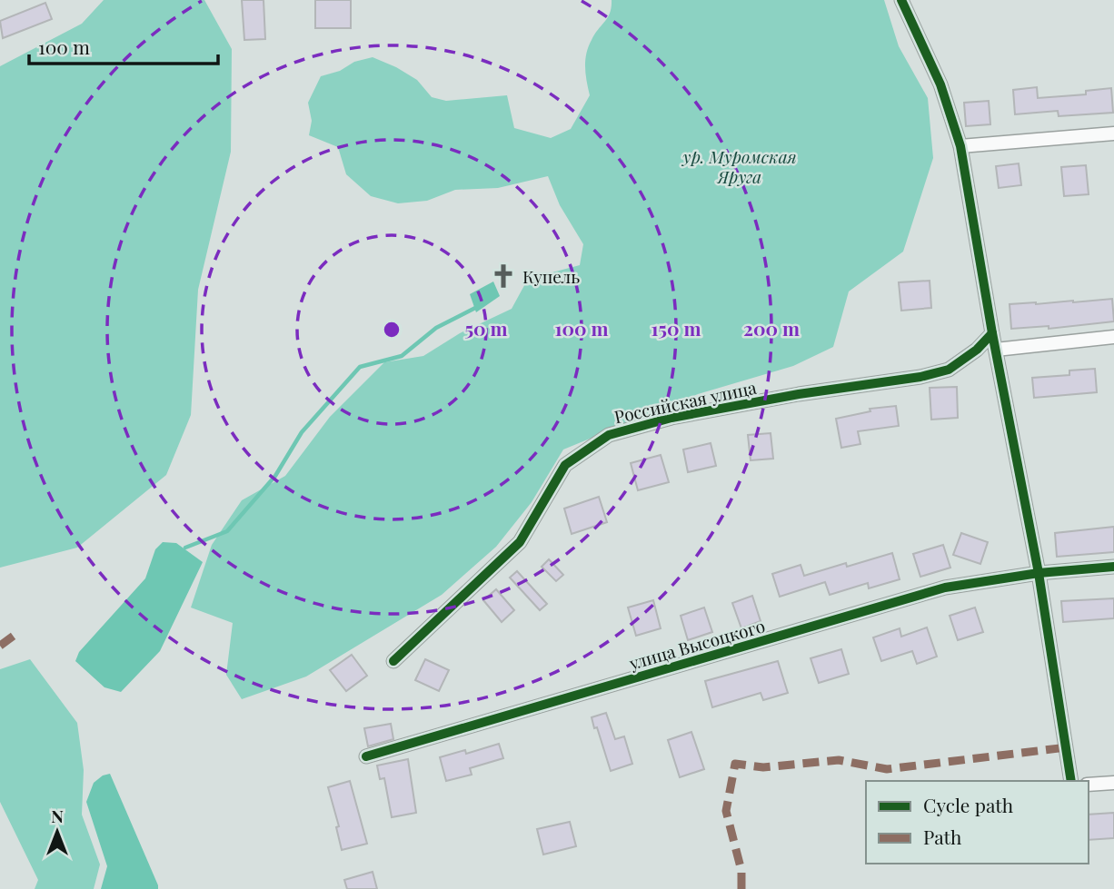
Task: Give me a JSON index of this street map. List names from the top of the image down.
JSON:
{
  "streets": {
    "street": ["Российская улица", "улица Высоцкого"]
  },
  "parks": ["ур. Муромская Яруга"],
  "places": {
    "church": ["Купель"]
  },
  "legend": ["Cycle path", "Path"],
  "scale_bar": "100 m",
  "north": "top",
  "rings": [
    "50 m",
    "100 m",
    "150 m",
    "200 m"
  ]
}
